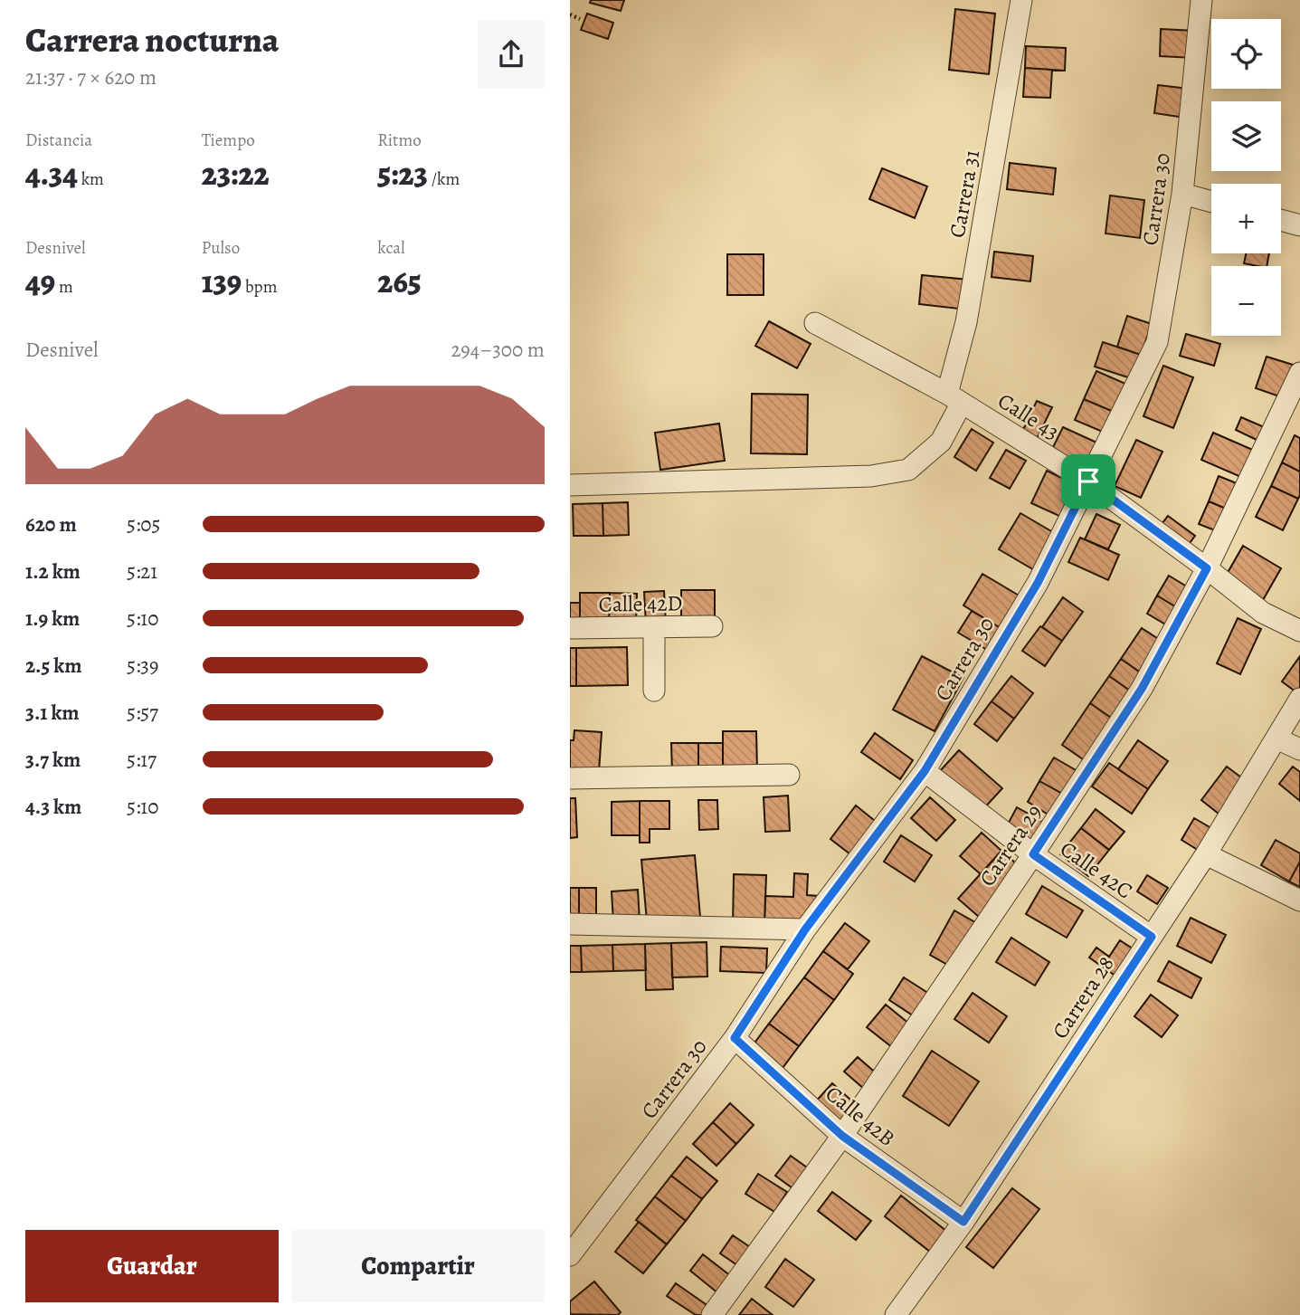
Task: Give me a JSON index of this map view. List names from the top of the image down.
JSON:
{
  "streets": {
    "street": [
      "Carrera 31",
      "Carrera 30",
      "Calle 43",
      "Calle 42D",
      "Carrera 29",
      "Calle 42C",
      "Carrera 28",
      "Calle 42B"
    ]
  },
  "crossings": [
    ["Carrera 31", "Calle 43"],
    ["Carrera 30", "Calle 43"],
    ["Carrera 30", "Calle 42C"],
    ["Carrera 30", "Calle 42B"],
    ["Calle 43", "Carrera 29"],
    ["Carrera 29", "Calle 42C"],
    ["Carrera 29", "Calle 42B"],
    ["Calle 42C", "Carrera 28"],
    ["Carrera 28", "Calle 42B"]
  ],
  "page": {
    "heading": ["Carrera nocturna", "21:37 · 7 × 620 m"],
    "map_buttons": ["+", "−"],
    "stats": [
      ["Distancia", "4.34 km"],
      ["Tiempo", "23:22"],
      ["Ritmo", "5:23 /km"],
      ["Desnivel", "49 m"],
      ["Pulso", "139 bpm"],
      ["kcal", "265"]
    ],
    "chart": ["Desnivel", "294–300 m"],
    "list": [
      {
        "name": "620 m",
        "note": "5:05"
      },
      {
        "name": "1.2 km",
        "note": "5:21"
      },
      {
        "name": "1.9 km",
        "note": "5:10"
      },
      {
        "name": "2.5 km",
        "note": "5:39"
      },
      {
        "name": "3.1 km",
        "note": "5:57"
      },
      {
        "name": "3.7 km",
        "note": "5:17"
      },
      {
        "name": "4.3 km",
        "note": "5:10"
      }
    ],
    "buttons": ["Guardar", "Compartir"]
  }
}
